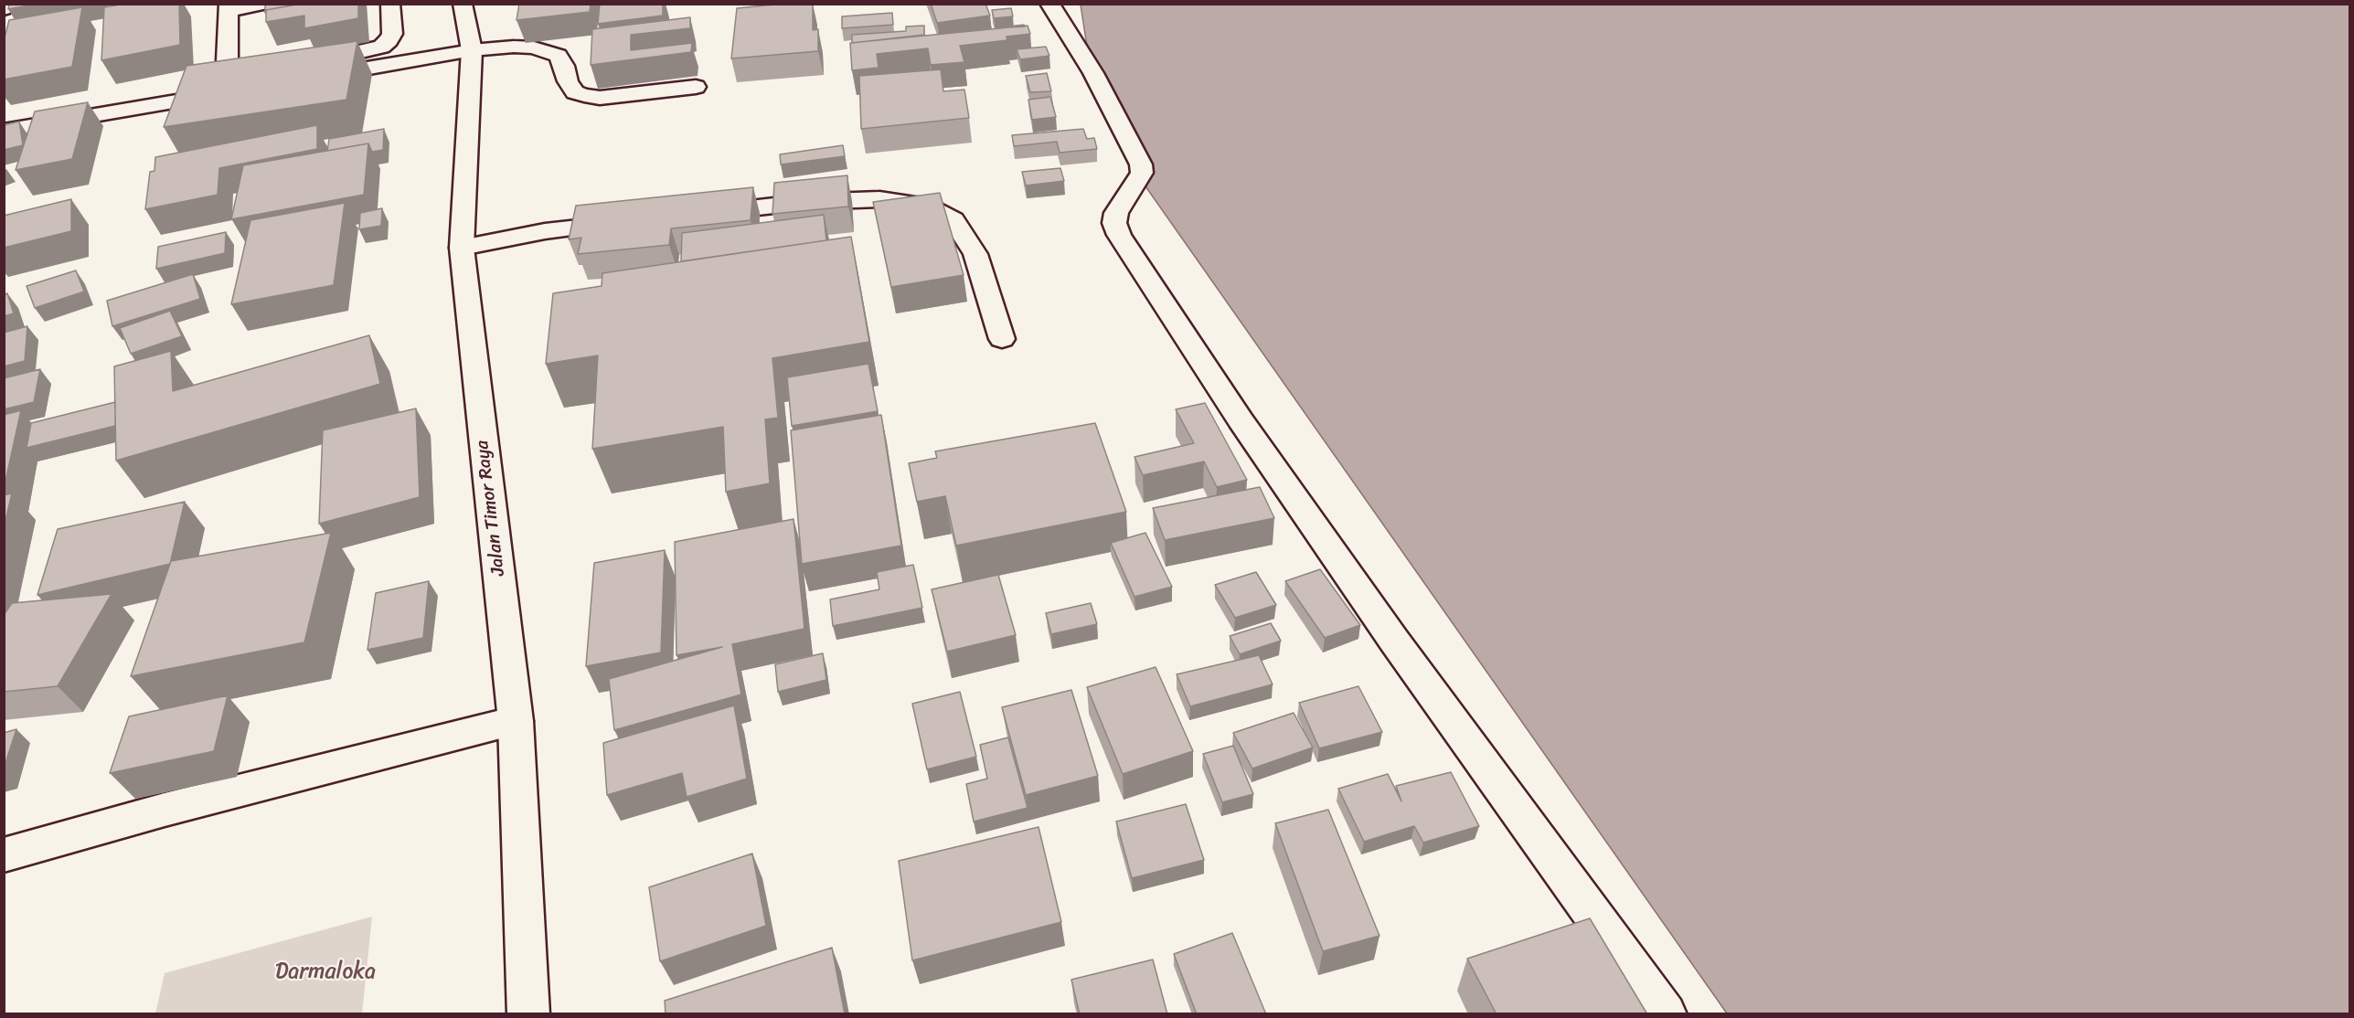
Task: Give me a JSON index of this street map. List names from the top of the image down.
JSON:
{
  "streets": {
    "main road": ["Jalan Timor Raya"]
  },
  "parks": ["Darmaloka"]
}
